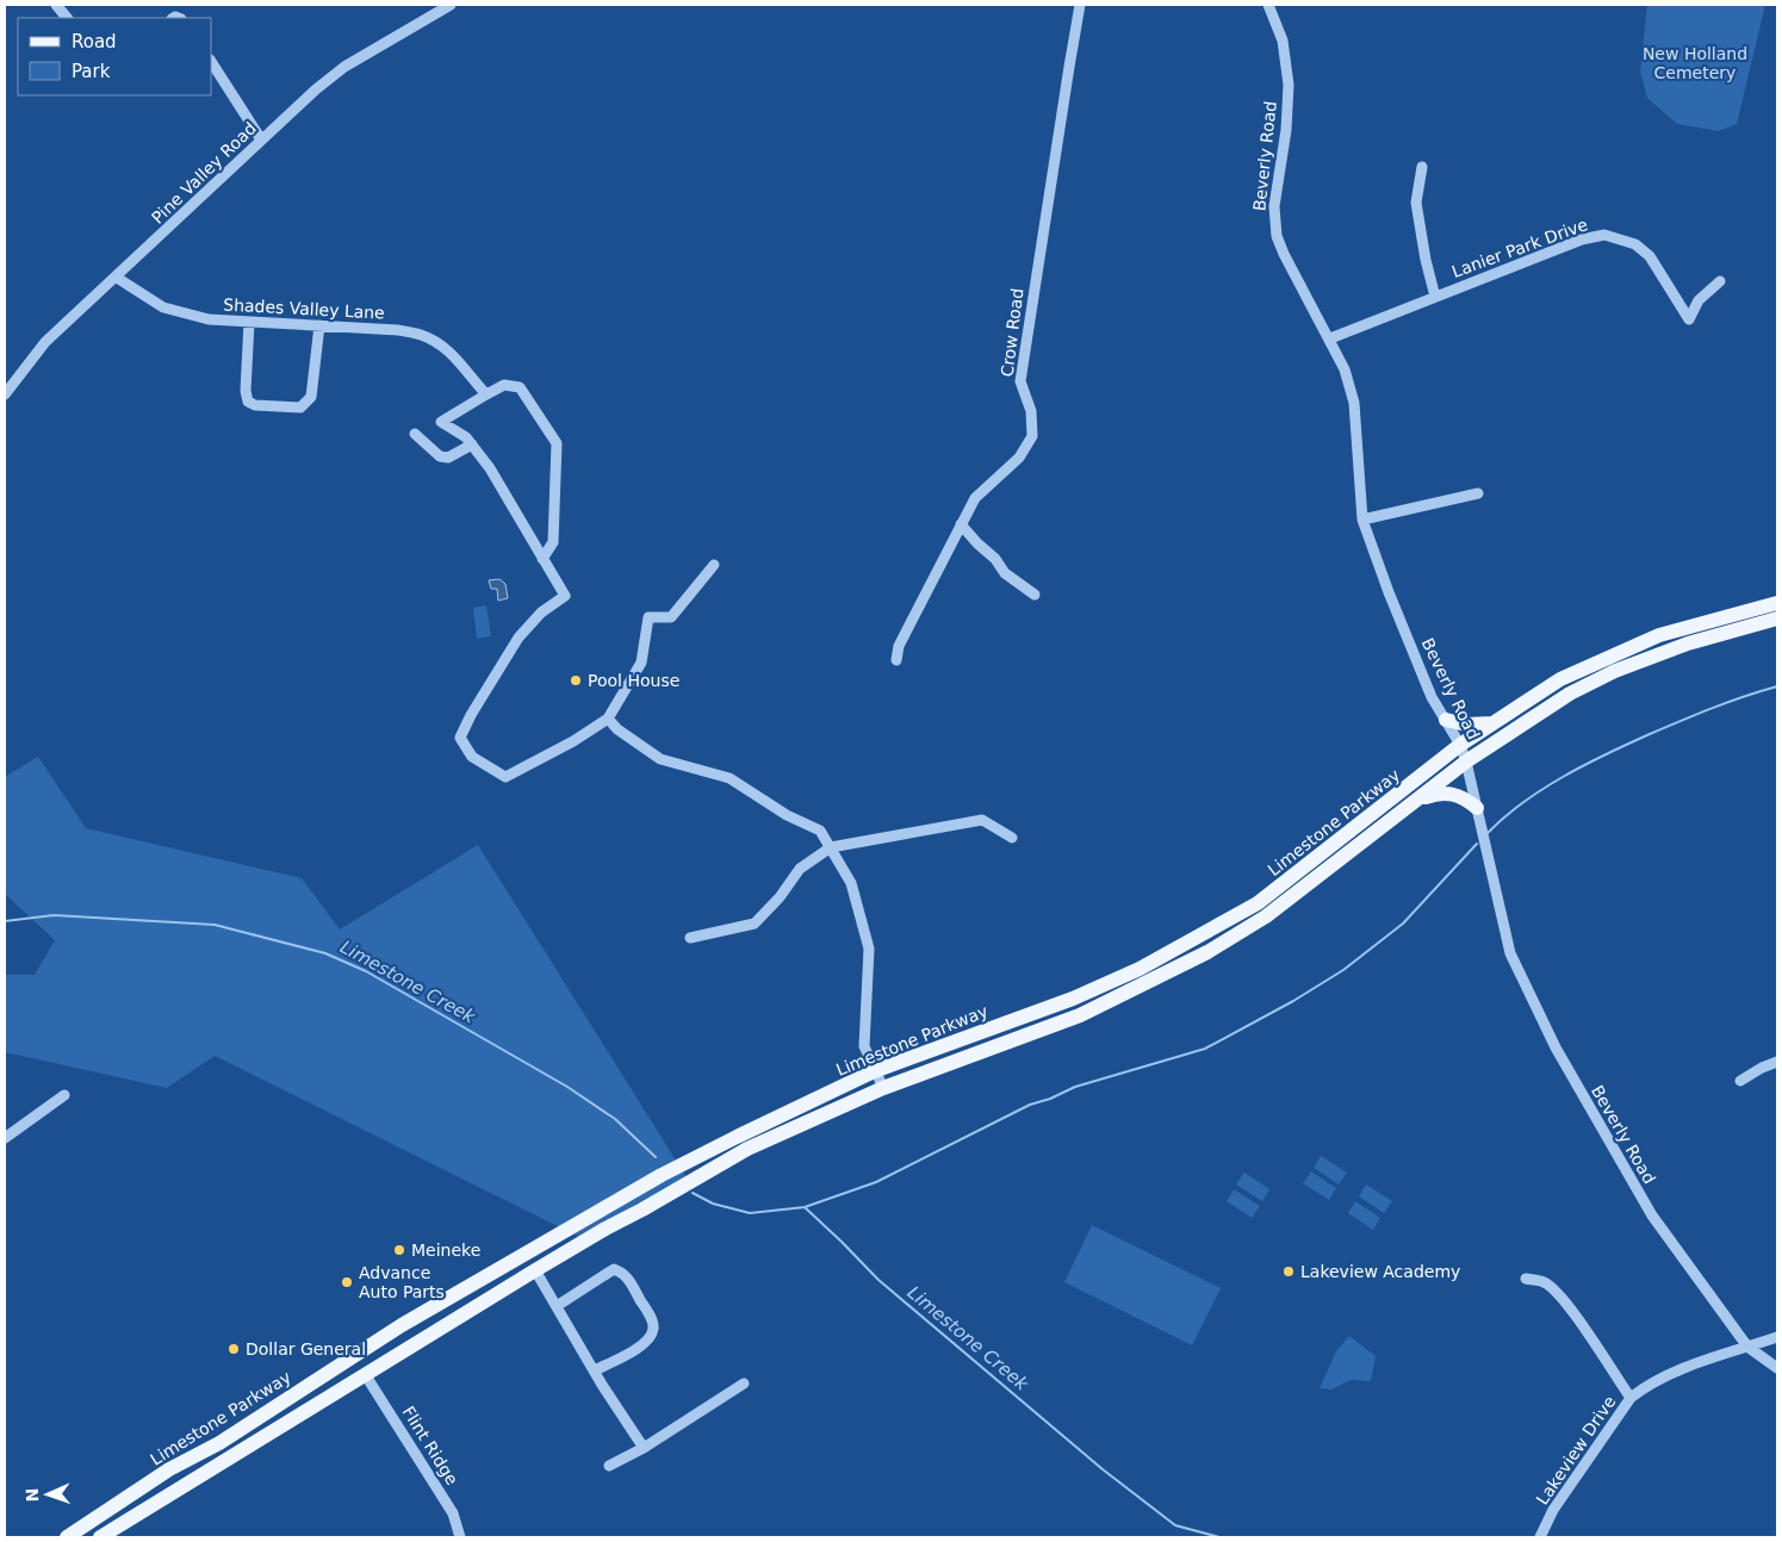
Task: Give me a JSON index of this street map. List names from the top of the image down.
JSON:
{
  "streets": {
    "main road": ["Limestone Parkway"],
    "street": [
      "Beverly Road",
      "Pine Valley Road",
      "Lanier Park Drive",
      "Shades Valley Lane",
      "Crow Road",
      "Flint Ridge",
      "Lakeview Drive"
    ]
  },
  "crossings": [
    ["Beverly Road", "Lanier Park Drive"],
    ["Beverly Road", "Limestone Parkway"],
    ["Beverly Road", "Lakeview Drive"],
    ["Pine Valley Road", "Shades Valley Lane"],
    ["Limestone Parkway", "Flint Ridge"]
  ],
  "water": ["Limestone Creek"],
  "parks": ["New Holland Cemetery"],
  "places": [
    "Pool House",
    "Meineke",
    "Lakeview Academy",
    "Advance Auto Parts",
    "Dollar General"
  ],
  "legend": ["Road", "Park"],
  "north": "left"
}
